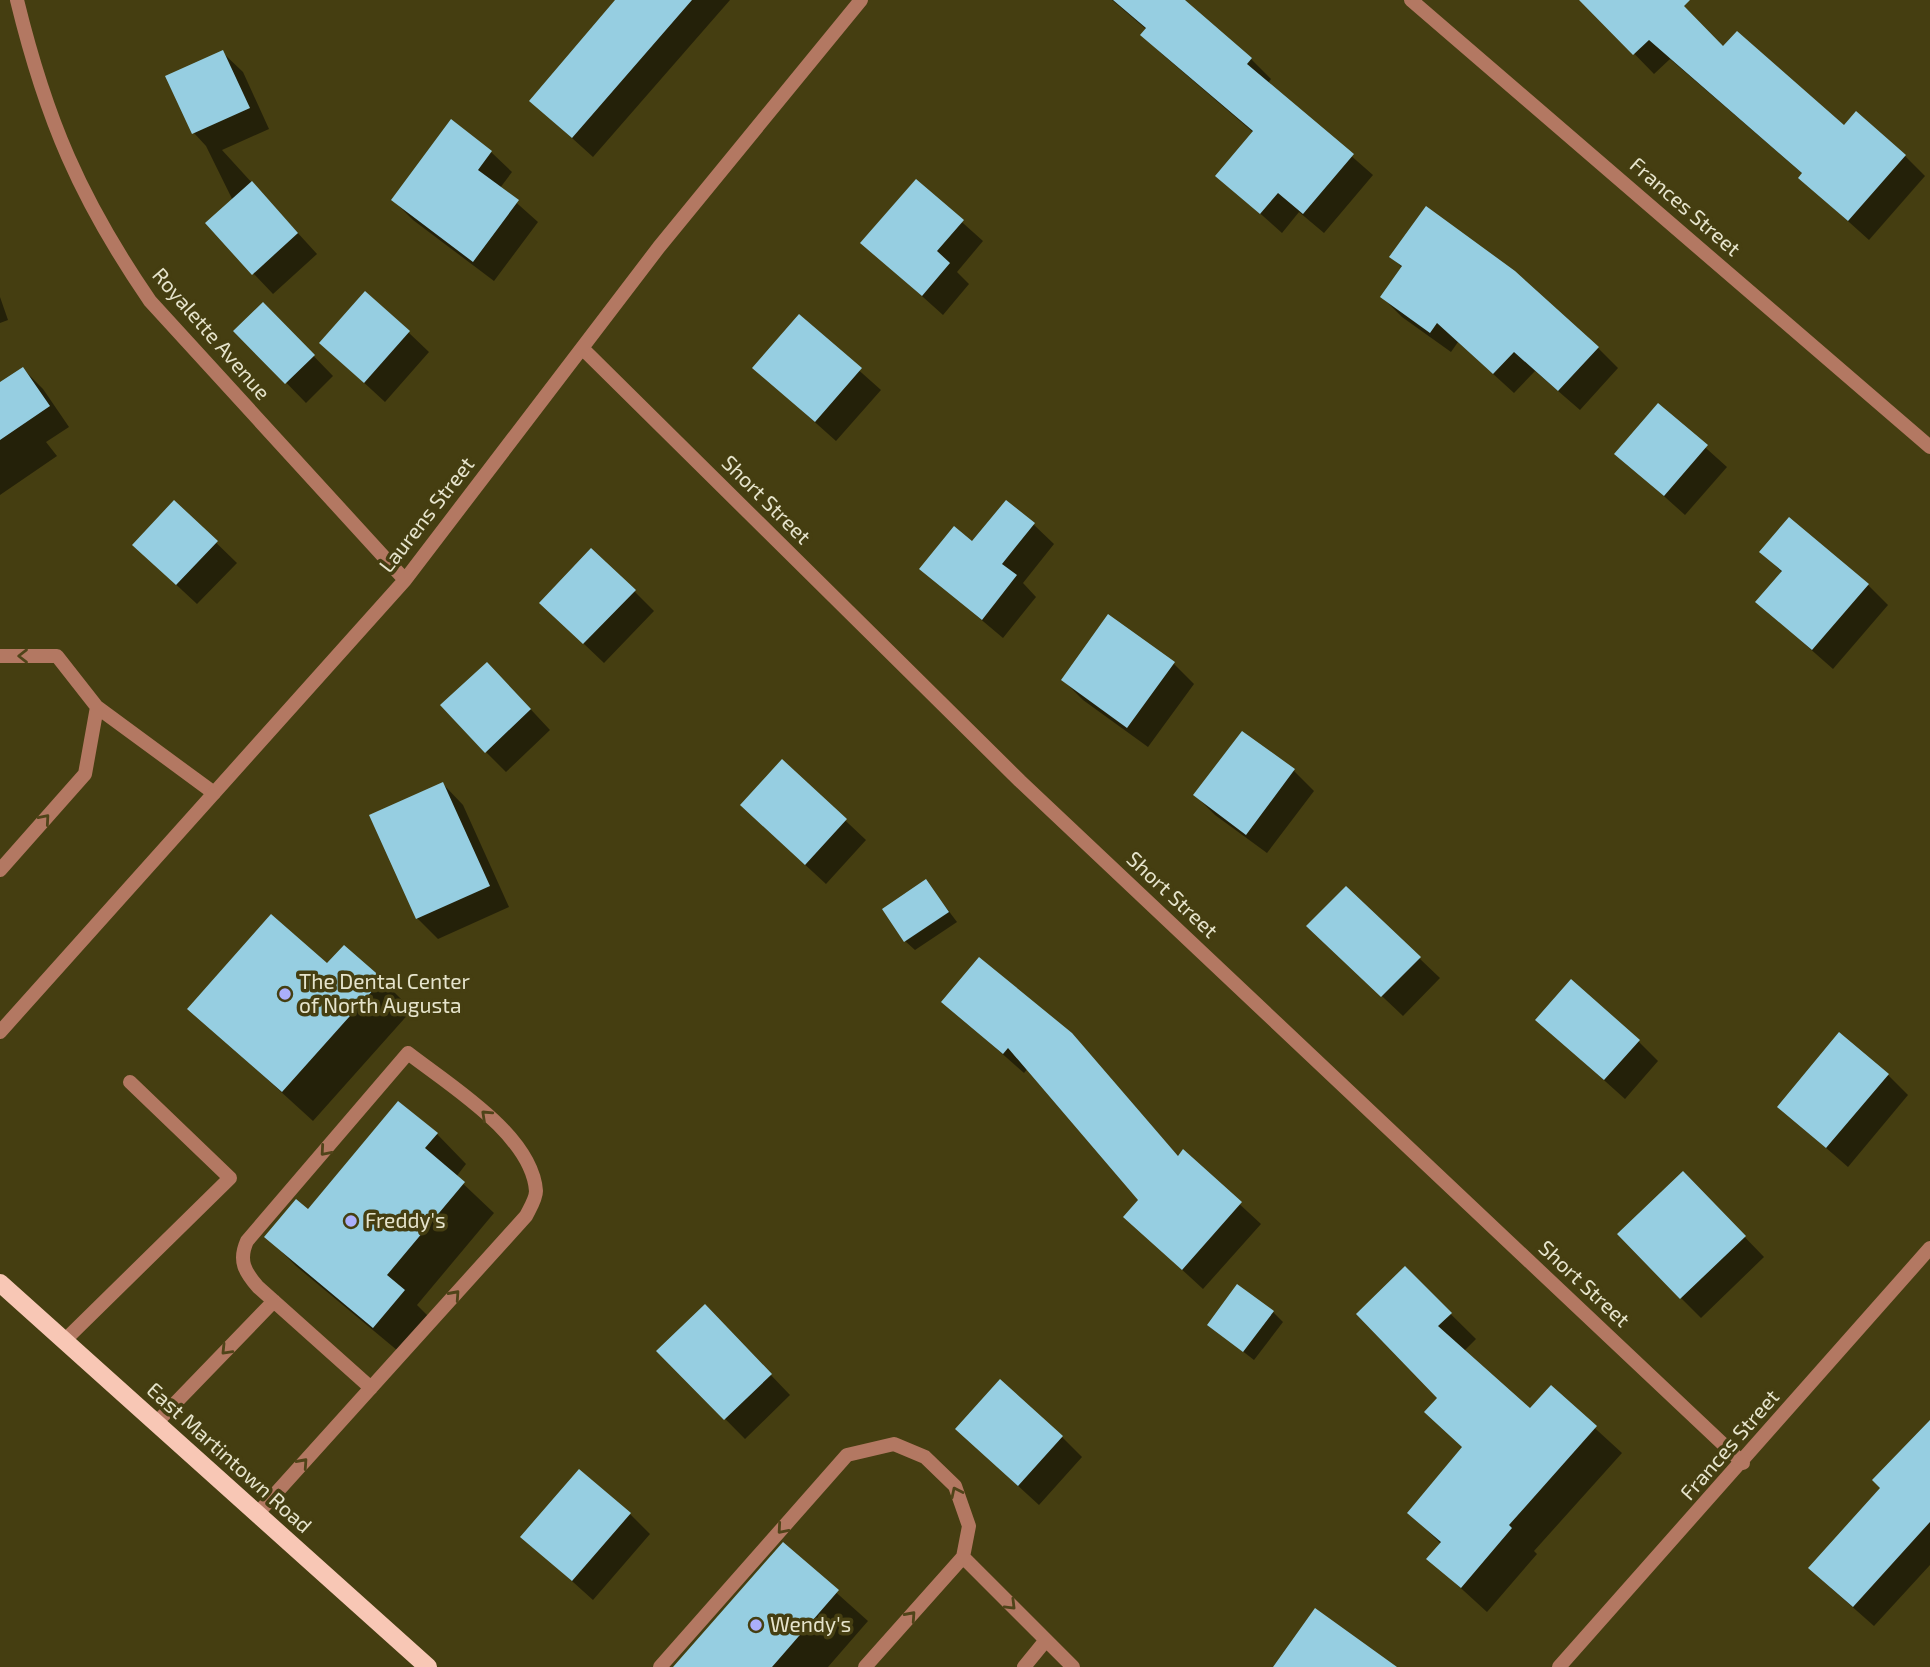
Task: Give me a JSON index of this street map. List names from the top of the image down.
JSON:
{
  "streets": {
    "main road": ["East Martintown Road"],
    "street": [
      "Frances Street",
      "Royalette Avenue",
      "Short Street",
      "Laurens Street"
    ]
  },
  "crossings": [
    ["Frances Street", "Short Street"],
    ["Royalette Avenue", "Laurens Street"],
    ["Short Street", "Laurens Street"]
  ],
  "places": ["The Dental Center of North Augusta", "Freddy's", "Wendy's"]
}
